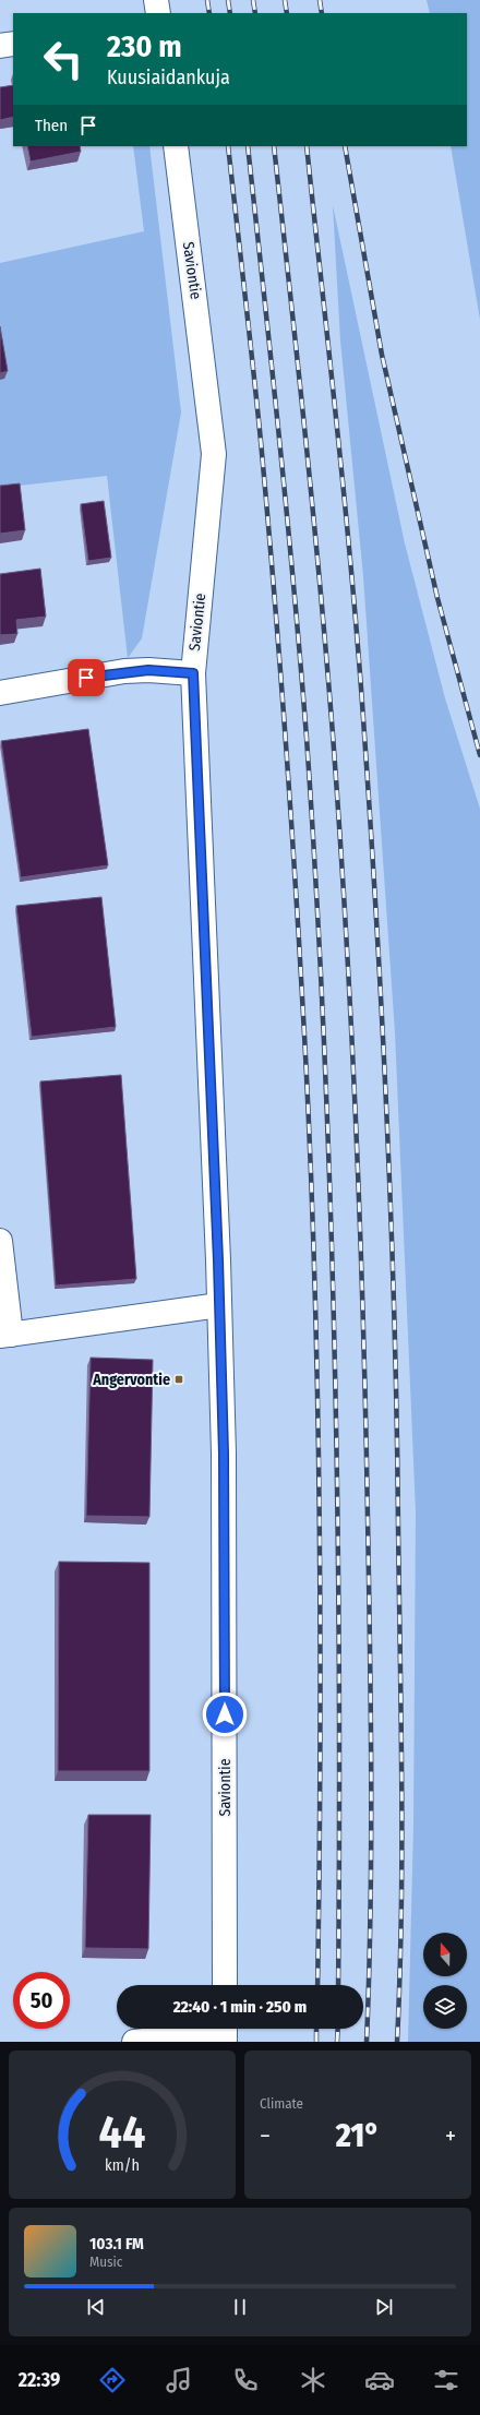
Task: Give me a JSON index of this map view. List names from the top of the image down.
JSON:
{
  "streets": {
    "main road": ["Saviontie"]
  },
  "places": {
    "transit": ["Angervontie"]
  },
  "north": "top",
  "page": {
    "turn": ["230 m", "Kuusiaidankuja"],
    "then": "Then",
    "limit": "50",
    "trip": "22:40 · 1 min · 250 m",
    "tile": "Climate",
    "heat": ["−", "21°", "+"],
    "song": ["103.1 FM", "Music"],
    "tabs": "22:39",
    "gauge": ["44", "km/h"]
  }
}
